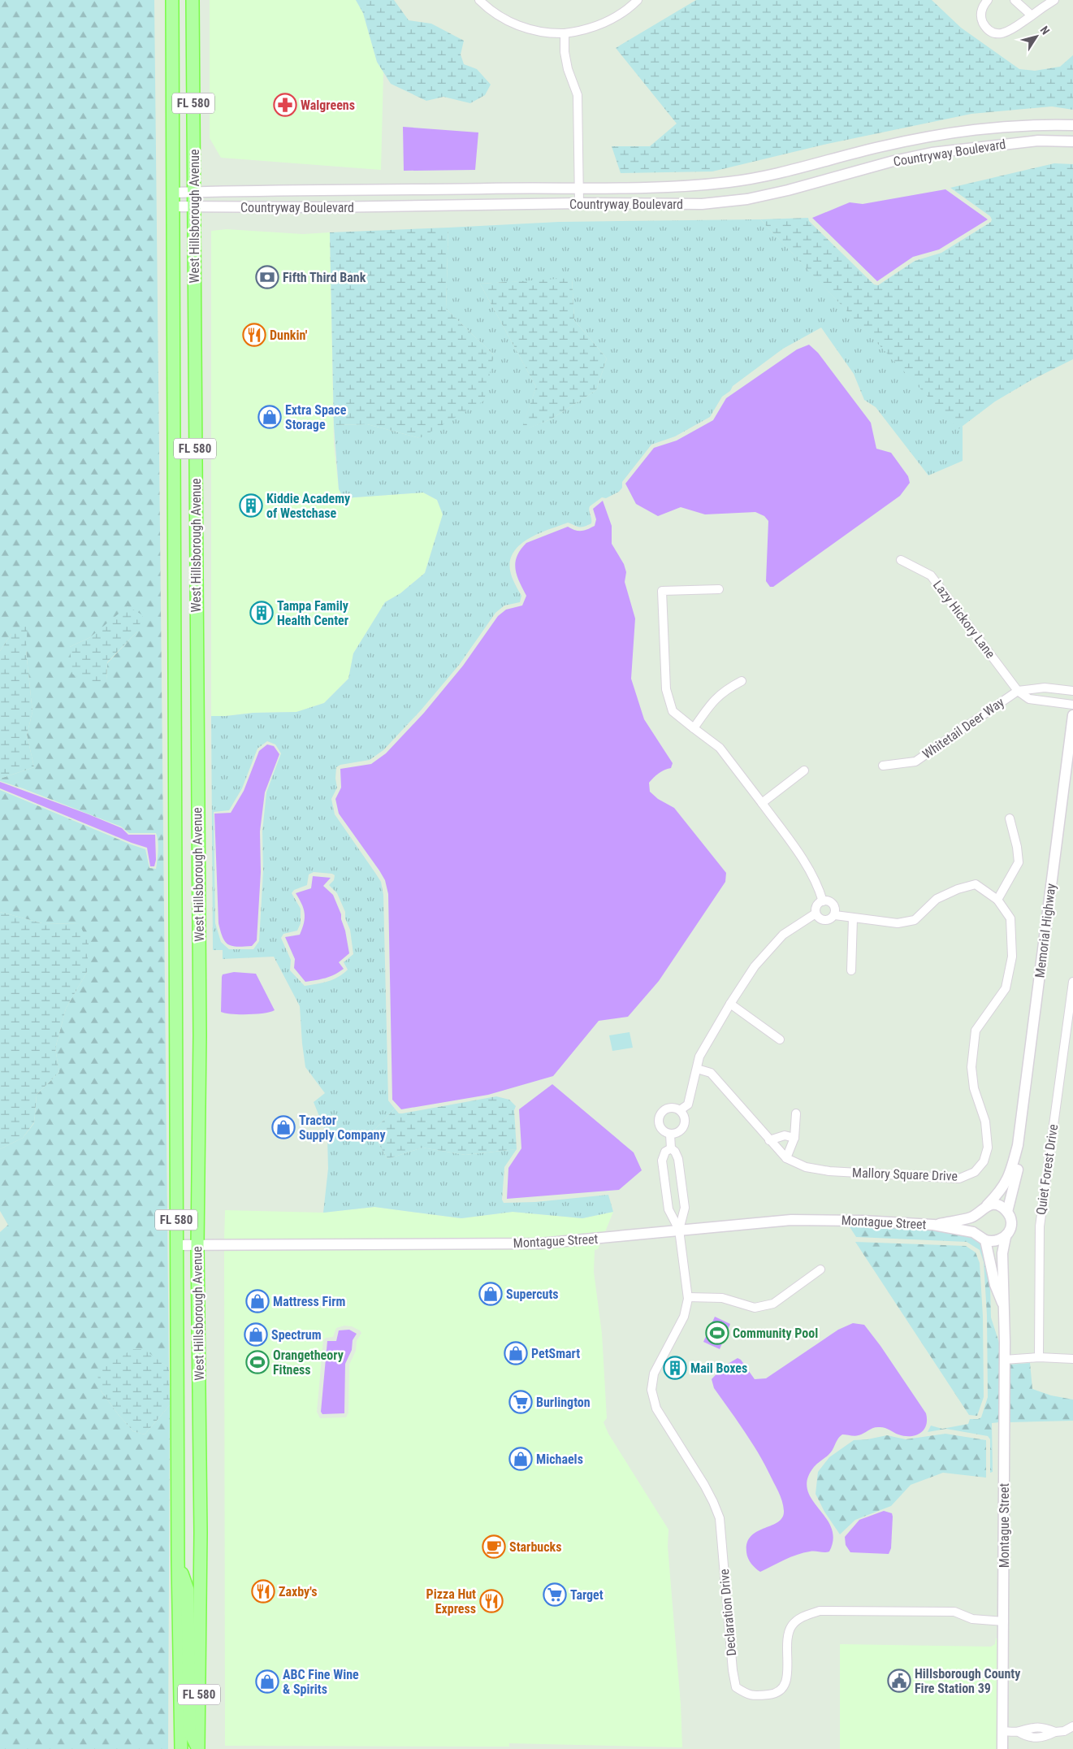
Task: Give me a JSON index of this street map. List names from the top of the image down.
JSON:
{
  "streets": {
    "main road": ["FL 580", "West Hillsborough Avenue"],
    "street": [
      "Countryway Boulevard",
      "Lazy Hickory Lane",
      "Whitetail Deer Way",
      "Memorial Highway",
      "Quiet Forest Drive",
      "Mallory Square Drive",
      "Montague Street",
      "Declaration Drive"
    ]
  },
  "crossings": [
    ["Countryway Boulevard", "West Hillsborough Avenue"],
    ["West Hillsborough Avenue", "Montague Street"],
    ["Lazy Hickory Lane", "Whitetail Deer Way"],
    ["Memorial Highway", "Montague Street"],
    ["Montague Street", "Declaration Drive"]
  ],
  "places": {
    "pharmacy": ["Walgreens"],
    "bank": ["Fifth Third Bank"],
    "restaurant": ["Dunkin'", "Zaxby's", "Pizza Hut Express"],
    "shop": [
      "Extra Space Storage",
      "Tractor Supply Company",
      "Supercuts",
      "Mattress Firm",
      "Spectrum",
      "PetSmart",
      "Michaels",
      "ABC Fine Wine & Spirits"
    ],
    "building": ["Kiddie Academy of Westchase", "Tampa Family Health Center", "Mail Boxes"],
    "sports": ["Community Pool", "Orangetheory Fitness"],
    "supermarket": ["Burlington", "Target"],
    "cafe": ["Starbucks"],
    "public building": ["Hillsborough County Fire Station 39"]
  },
  "north": "top right"
}
